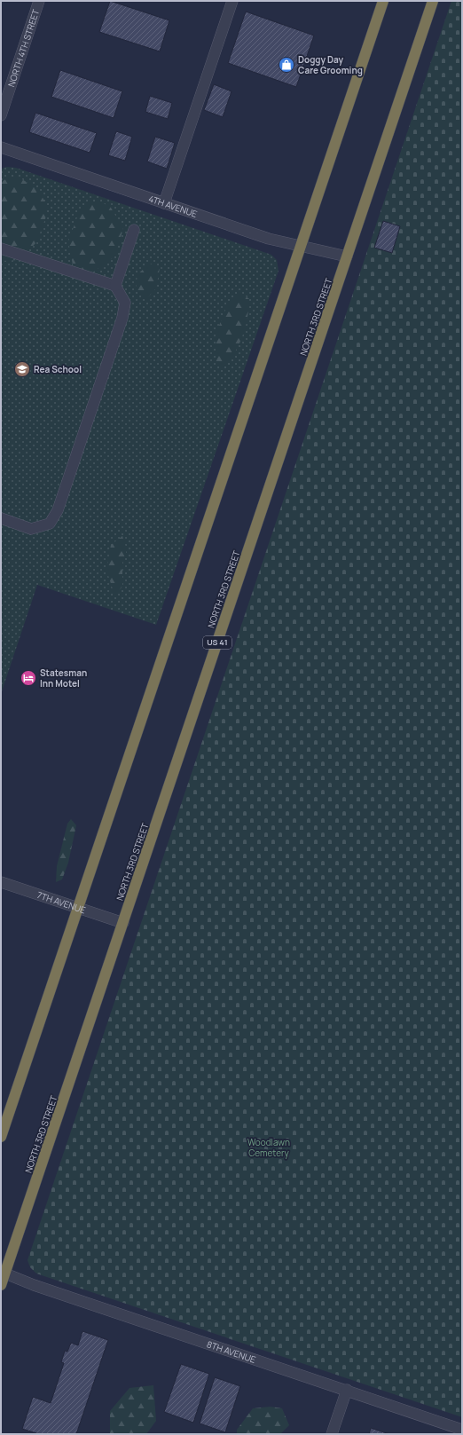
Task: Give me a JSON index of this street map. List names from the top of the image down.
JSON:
{
  "streets": {
    "highway": ["NORTH 3RD STREET", "US 41"],
    "street": [
      "NORTH 4TH STREET",
      "4TH AVENUE",
      "7TH AVENUE",
      "8TH AVENUE"
    ]
  },
  "crossings": [
    ["4TH AVENUE", "NORTH 3RD STREET"],
    ["NORTH 3RD STREET", "7TH AVENUE"],
    ["NORTH 3RD STREET", "8TH AVENUE"]
  ],
  "parks": ["Woodlawn Cemetery"],
  "places": {
    "shop": ["Doggy Day Care Grooming"],
    "school or university": ["Rea School"],
    "hotel": ["Statesman Inn Motel"]
  }
}
